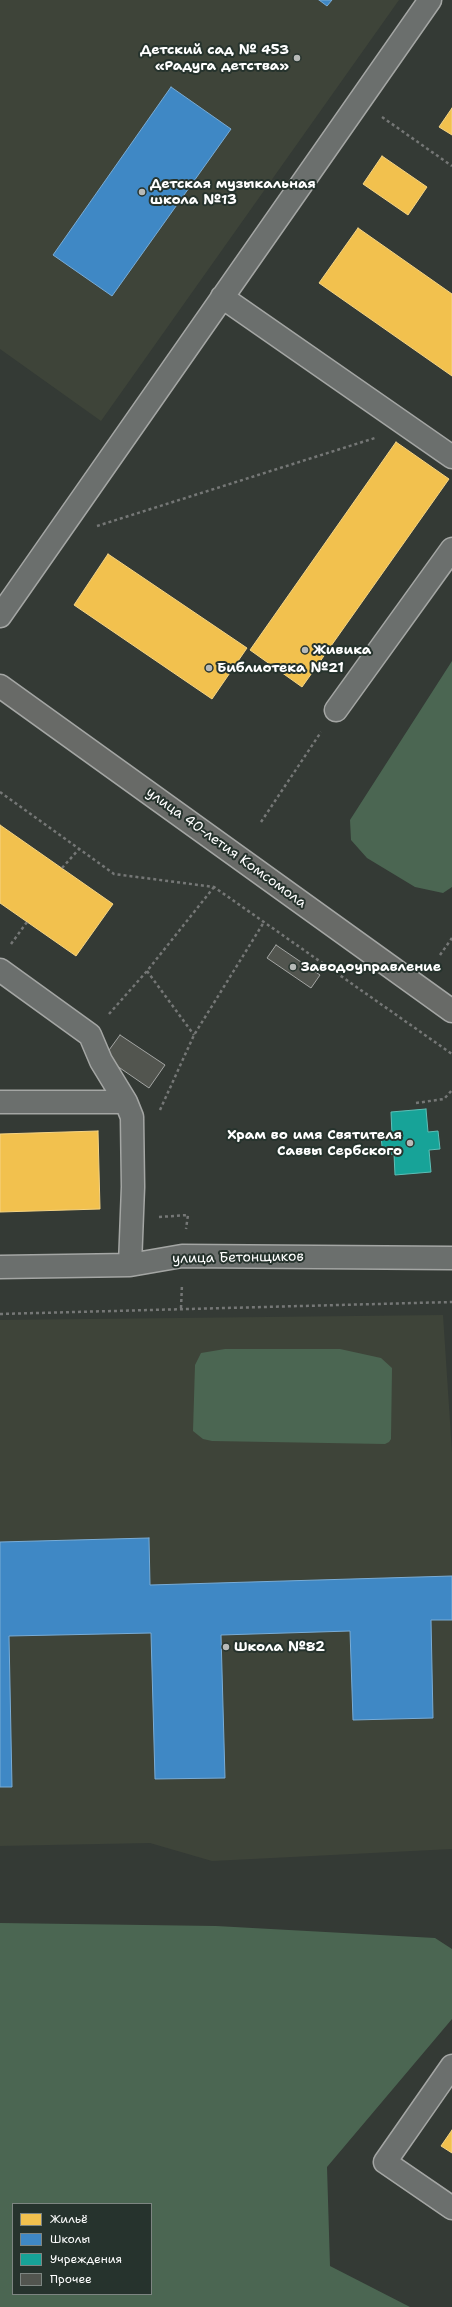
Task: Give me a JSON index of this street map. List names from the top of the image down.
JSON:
{
  "streets": {
    "main road": ["улица 40-летия Комсомола"],
    "street": ["улица Бетонщиков"]
  },
  "places": [
    "Детский сад № 453 «Радуга детства»",
    "Детская музыкальная школа №13",
    "Живика",
    "Библиотека №21",
    "Заводоуправление",
    "Храм во имя Святителя Саввы Сербского",
    "Школа №82"
  ],
  "legend": [
    "Жильё",
    "Школы",
    "Учреждения",
    "Прочее"
  ]
}
